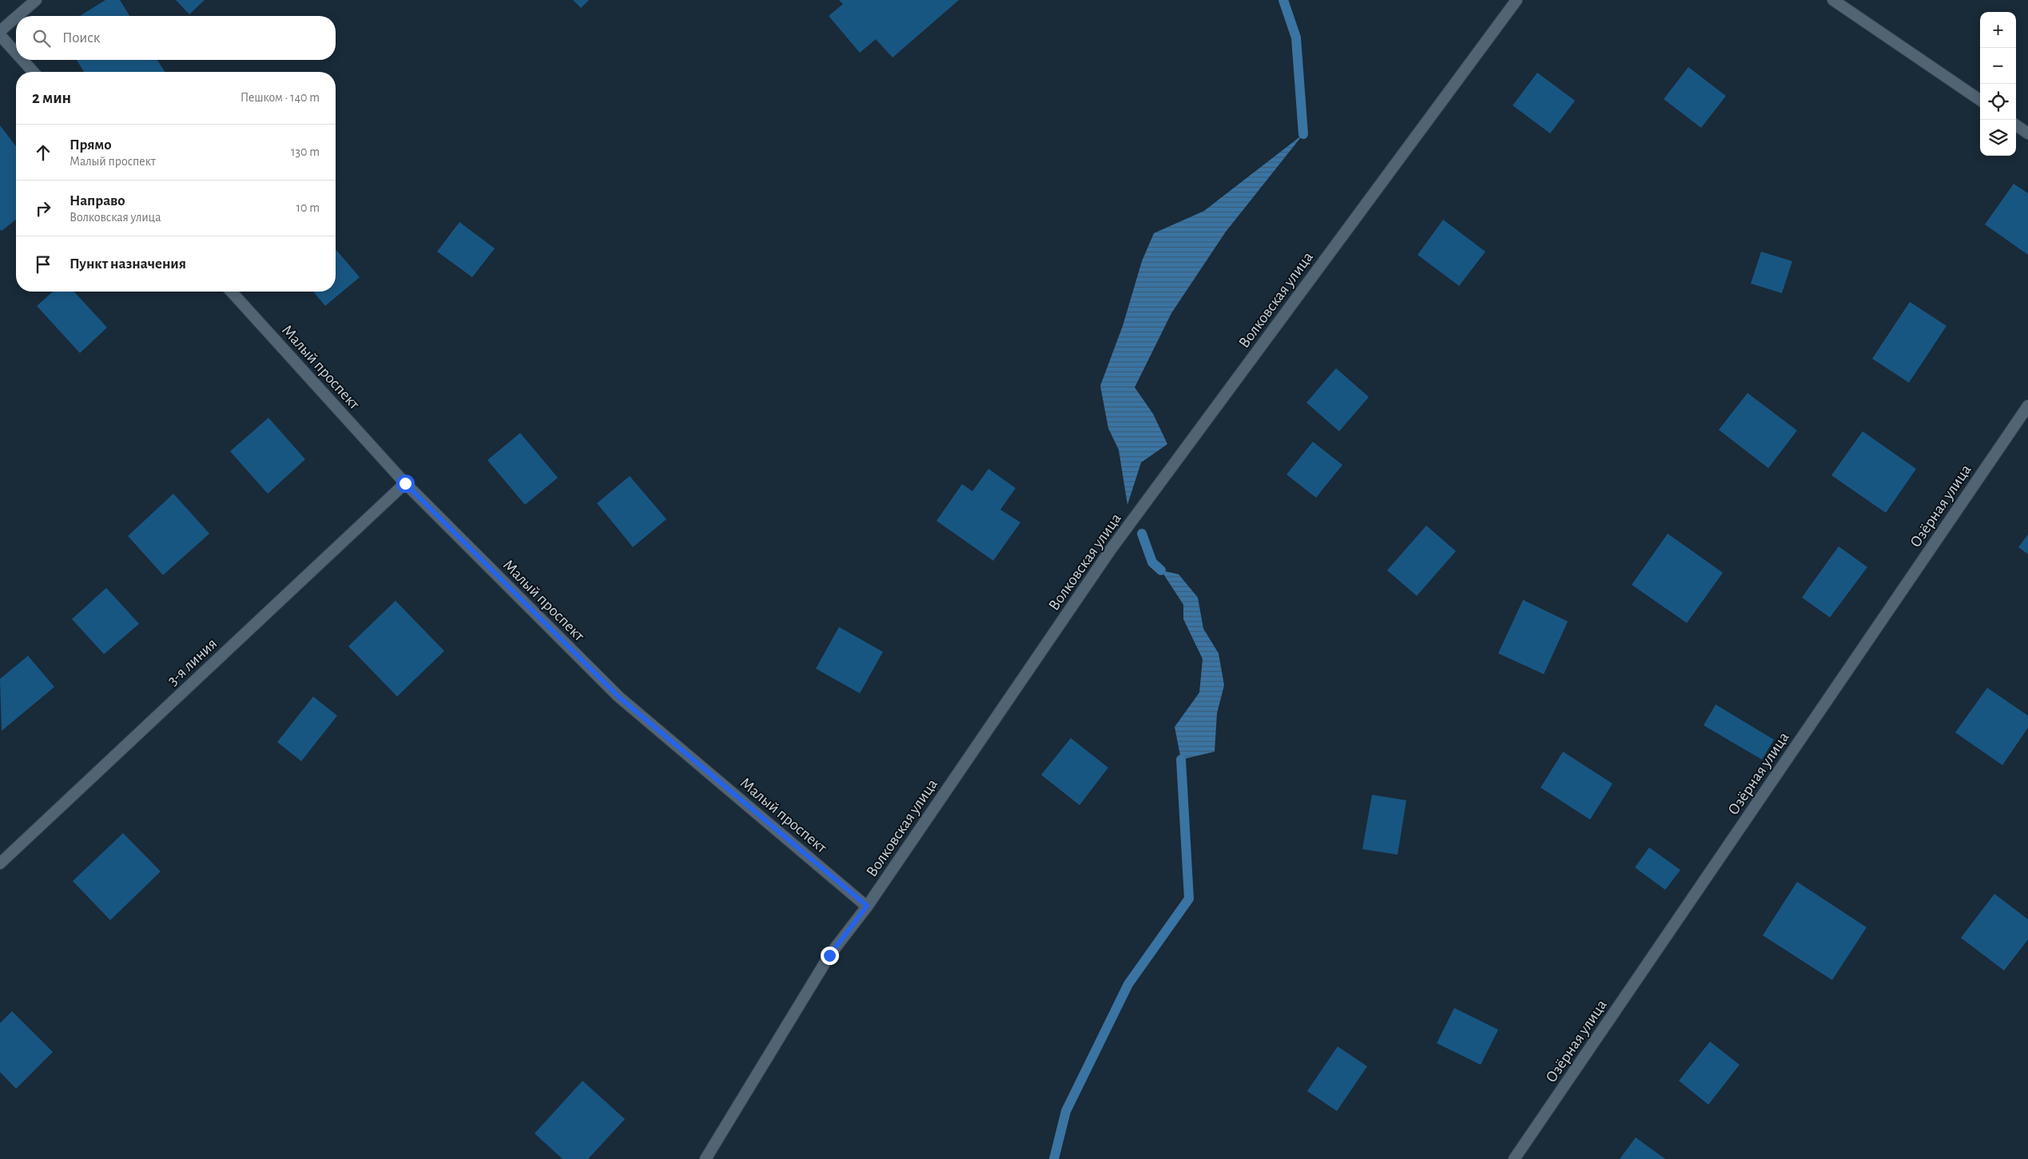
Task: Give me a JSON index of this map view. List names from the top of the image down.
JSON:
{
  "streets": {
    "street": [
      "Волковская улица",
      "Малый проспект",
      "Озёрная улица",
      "3-я линия"
    ]
  },
  "crossings": [
    ["Волковская улица", "Малый проспект"],
    ["Малый проспект", "3-я линия"]
  ],
  "page": {
    "map_buttons": ["+", "−"],
    "search": "Поиск",
    "heading": ["2 мин", "Пешком · 140 m"],
    "list": [
      ["Прямо", "Малый проспект", "130 m"],
      ["Направо", "Волковская улица", "10 m"],
      "Пункт назначения"
    ]
  }
}
